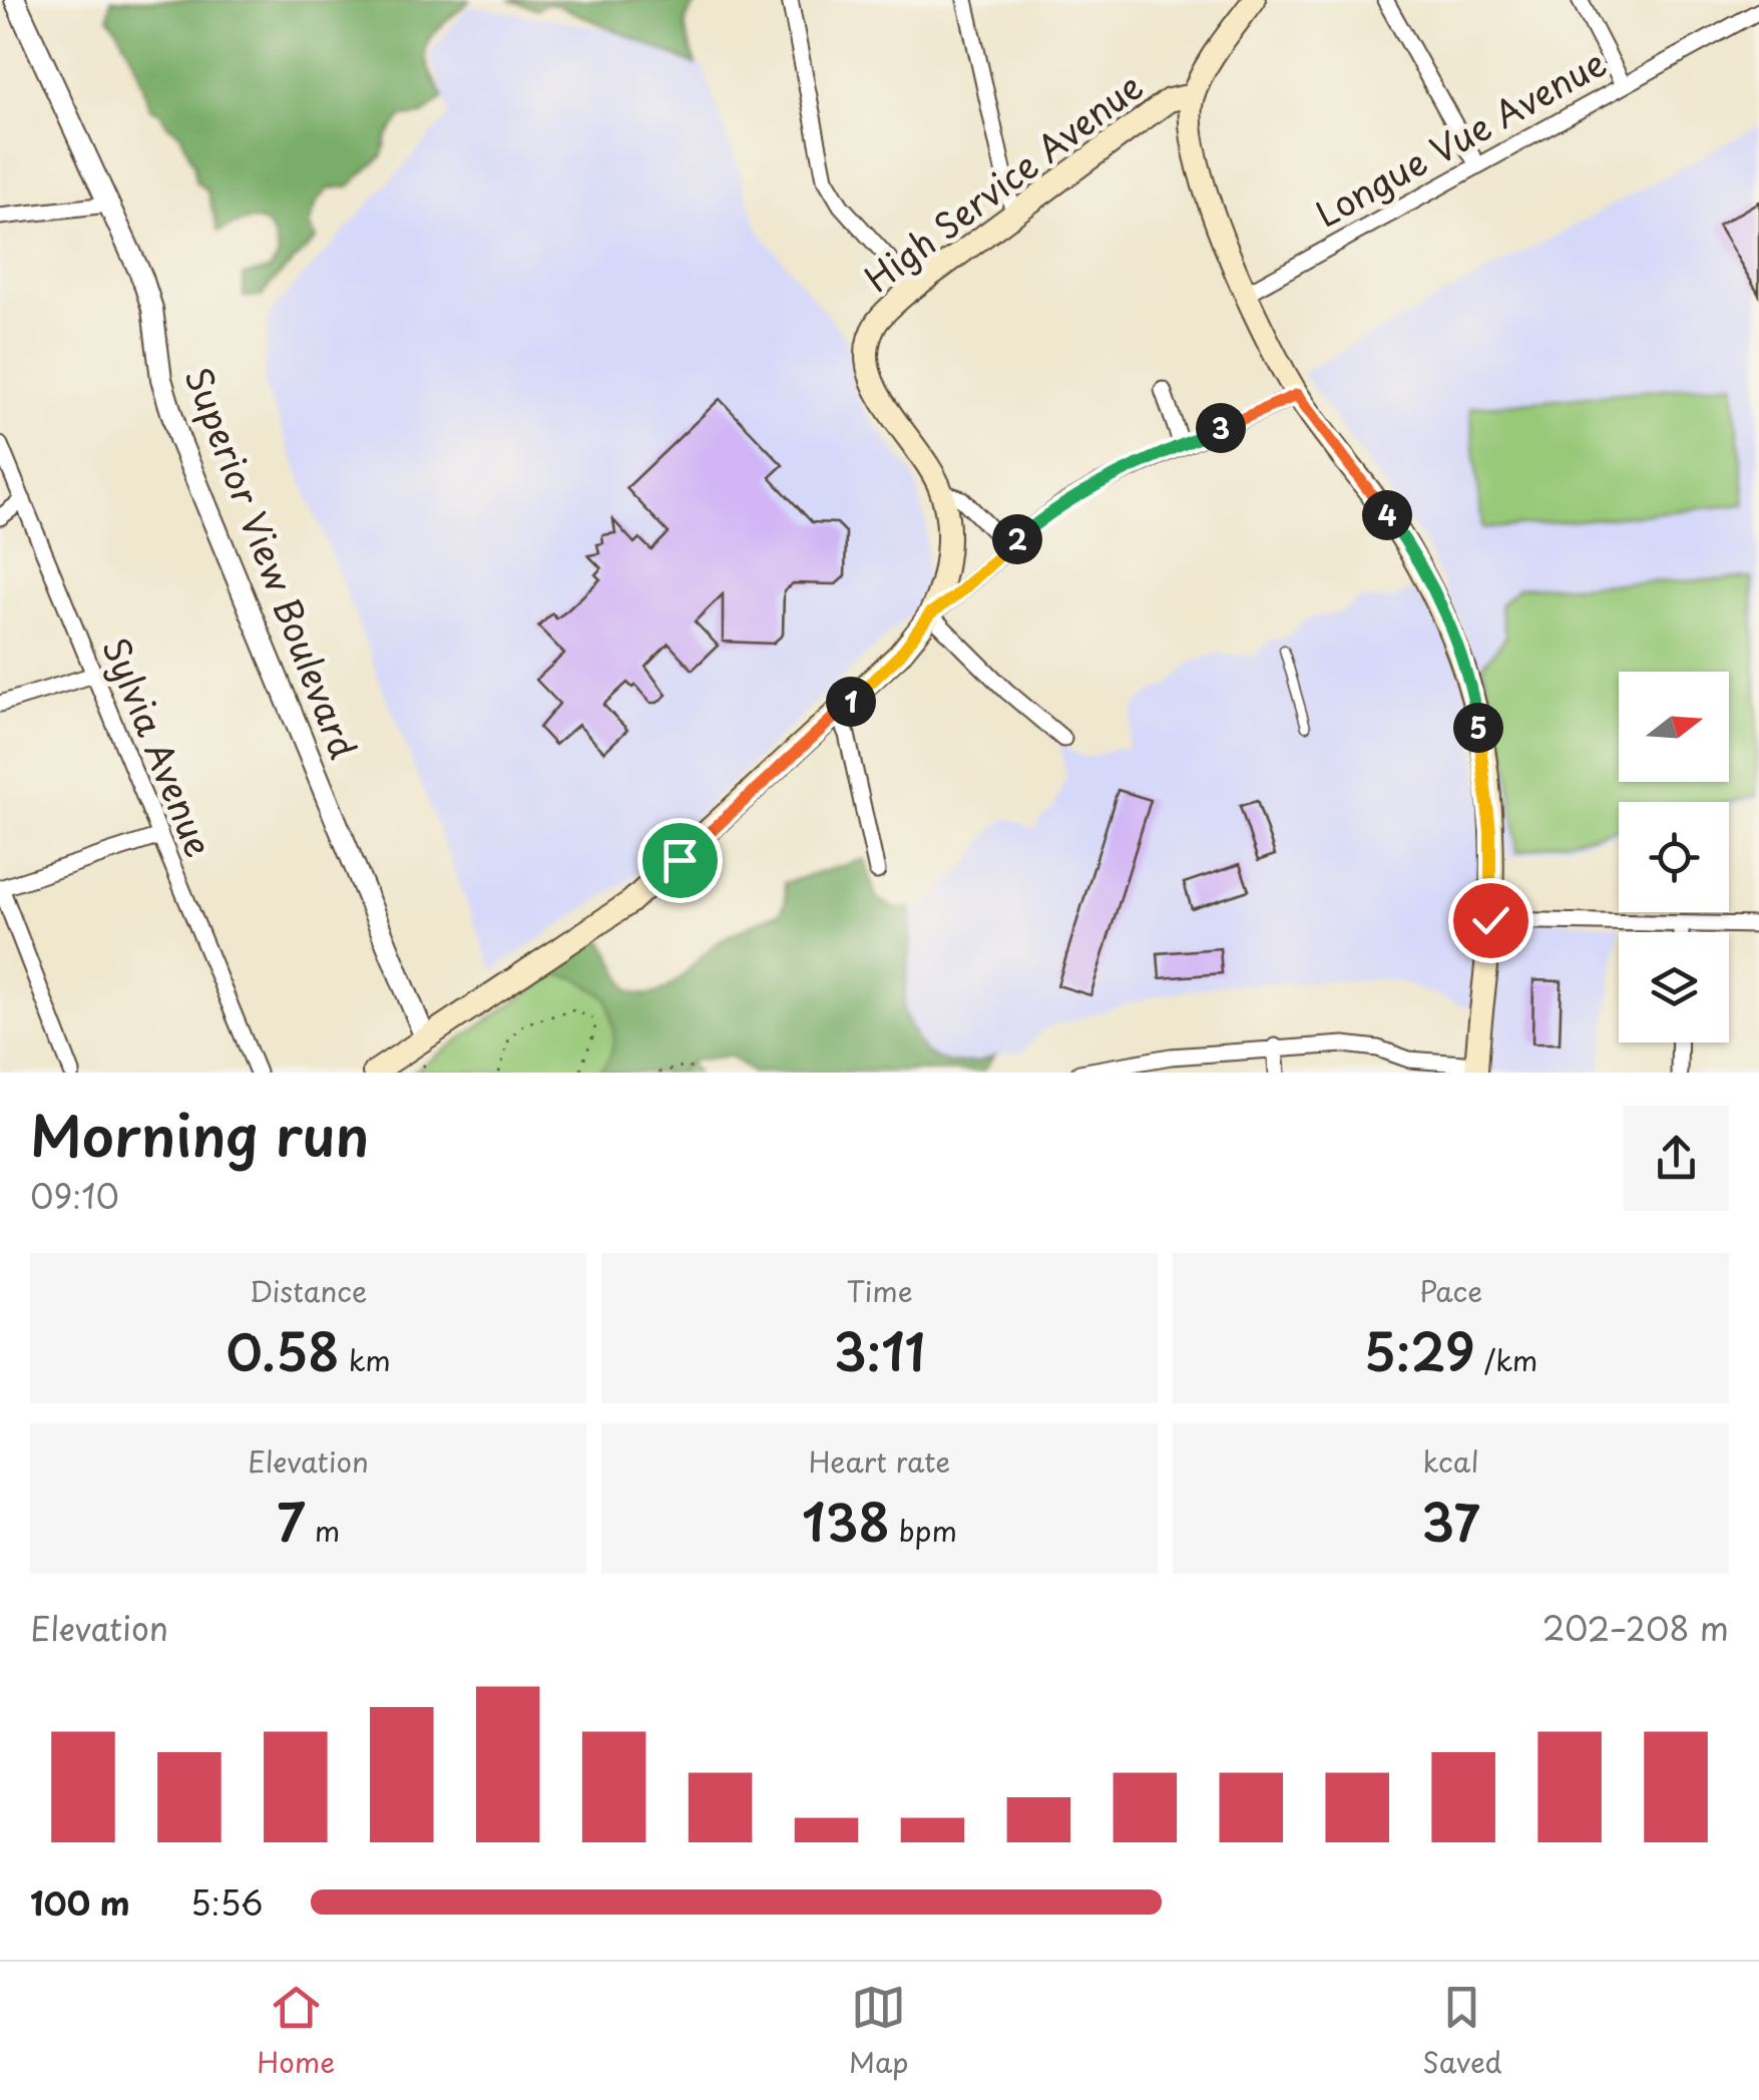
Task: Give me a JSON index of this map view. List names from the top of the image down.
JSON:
{
  "streets": {
    "main road": ["High Service Avenue"],
    "street": ["Longue Vue Avenue", "Superior View Boulevard", "Sylvia Avenue"]
  },
  "crossings": [
    ["High Service Avenue", "Superior View Boulevard"]
  ],
  "north": "right",
  "page": {
    "pins": [
      "3",
      "4",
      "2",
      "1",
      "5"
    ],
    "heading": ["Morning run", "09:10"],
    "stats": [
      ["Distance", "0.58 km"],
      ["Time", "3:11"],
      ["Pace", "5:29 /km"],
      ["Elevation", "7 m"],
      ["Heart rate", "138 bpm"],
      ["kcal", "37"]
    ],
    "chart": ["Elevation", "202–208 m"],
    "list": [
      {
        "name": "100 m",
        "note": "5:56"
      }
    ],
    "tabs": ["Home", "Map", "Saved"]
  }
}
